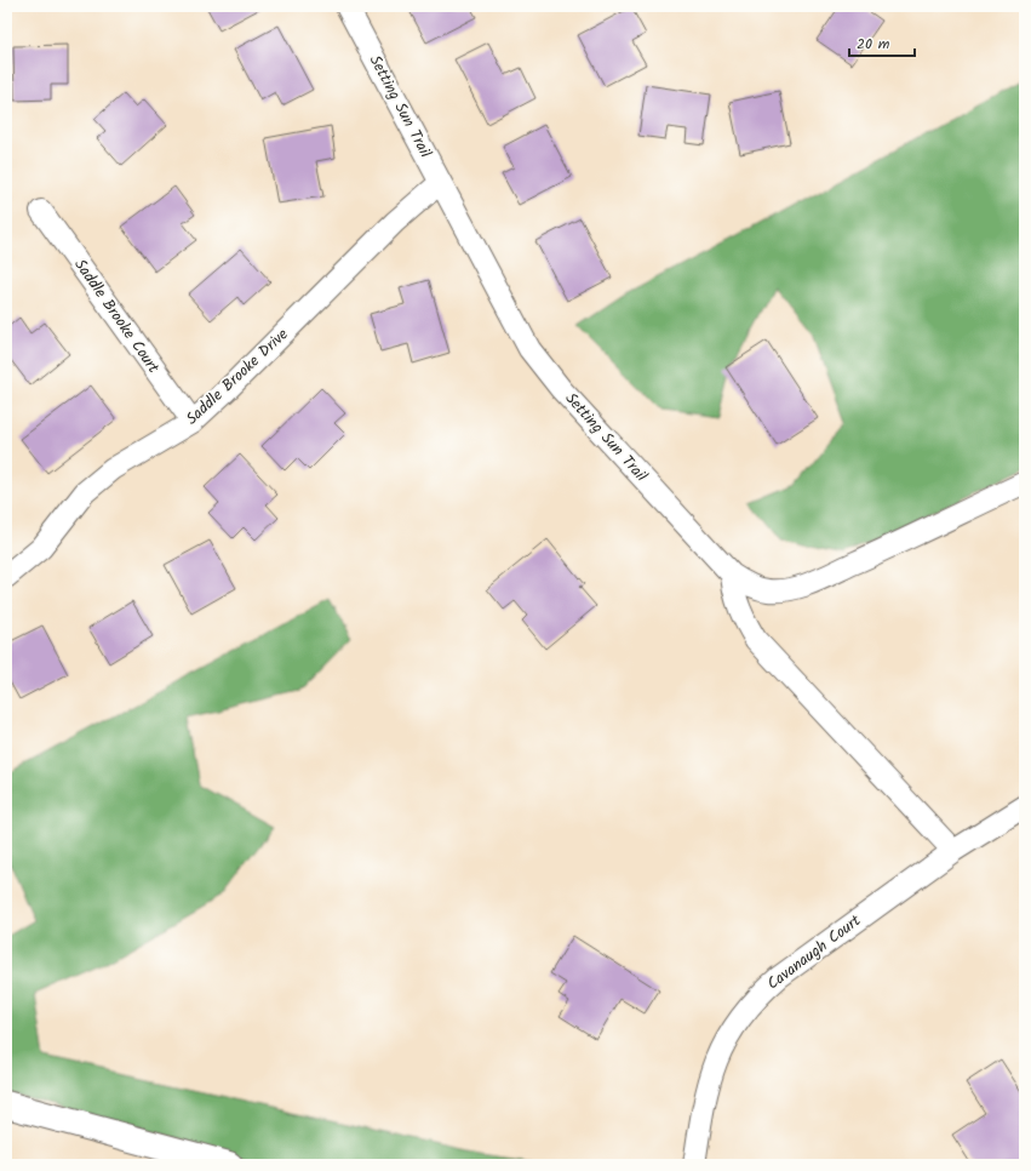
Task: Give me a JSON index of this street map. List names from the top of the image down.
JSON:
{
  "streets": {
    "street": [
      "Setting Sun Trail",
      "Saddle Brooke Court",
      "Saddle Brooke Drive",
      "Cavanaugh Court"
    ]
  },
  "crossings": [
    ["Setting Sun Trail", "Saddle Brooke Drive"],
    ["Saddle Brooke Court", "Saddle Brooke Drive"]
  ],
  "scale_bar": "20 m"
}
